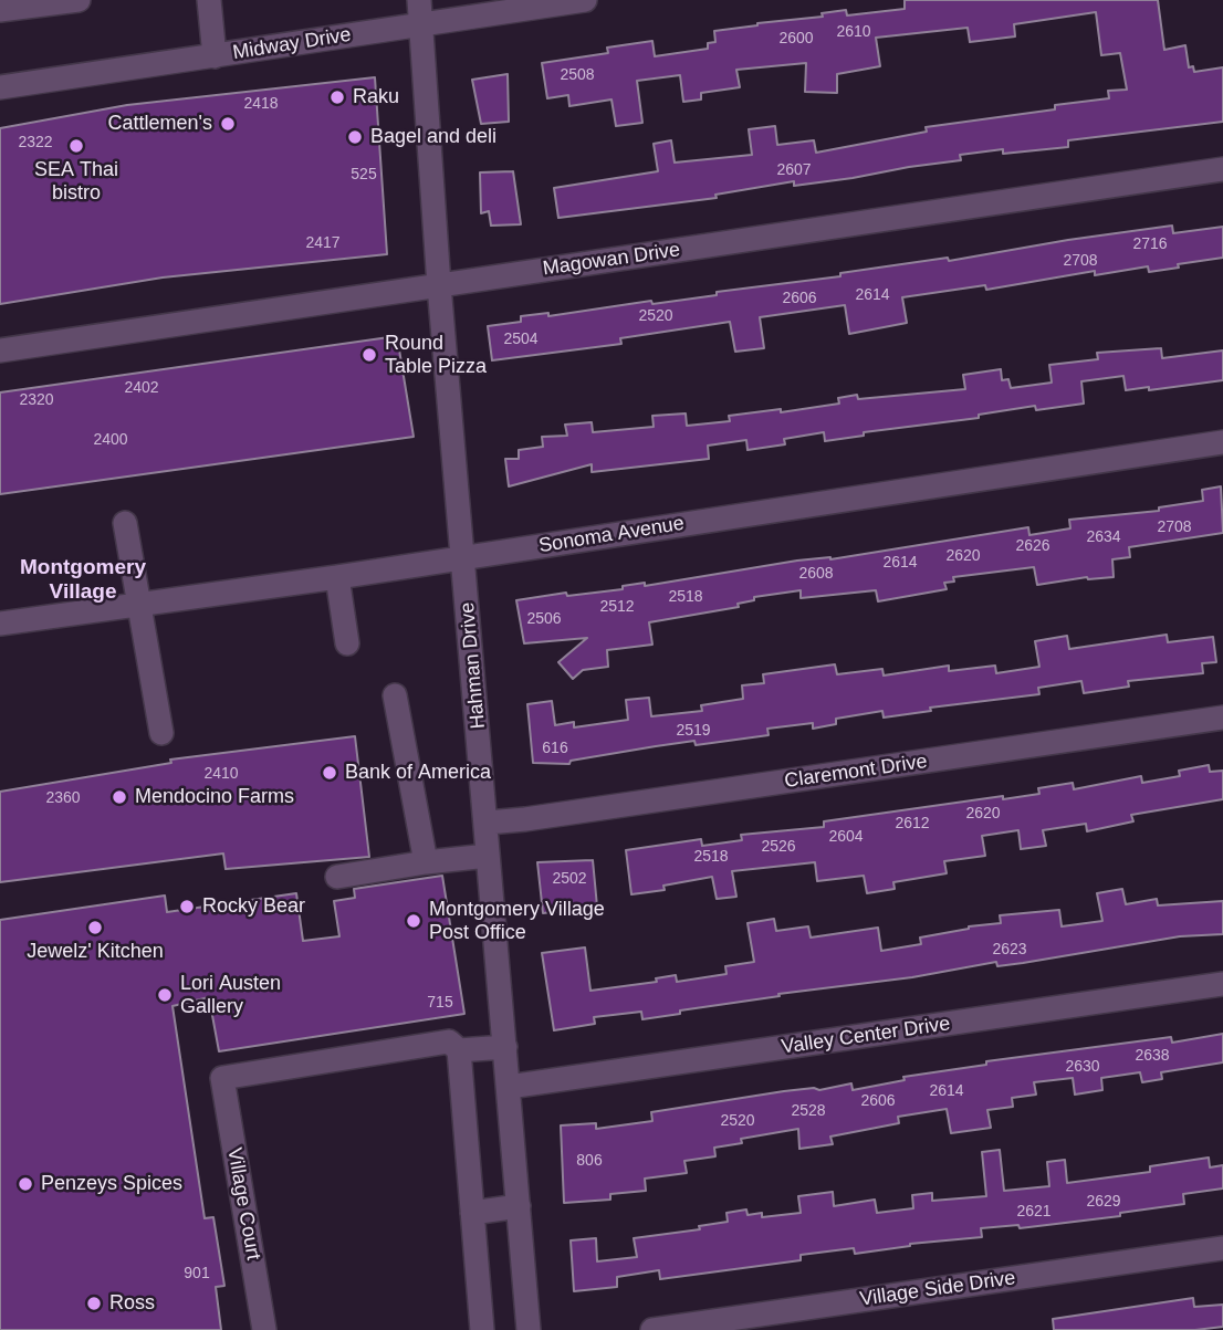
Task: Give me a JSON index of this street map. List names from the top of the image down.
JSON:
{
  "streets": {
    "street": [
      "Midway Drive",
      "Magowan Drive",
      "Sonoma Avenue",
      "Hahman Drive",
      "Claremont Drive",
      "Valley Center Drive",
      "Village Court",
      "Village Side Drive"
    ]
  },
  "crossings": [
    ["Midway Drive", "Hahman Drive"],
    ["Magowan Drive", "Hahman Drive"],
    ["Sonoma Avenue", "Hahman Drive"],
    ["Hahman Drive", "Claremont Drive"],
    ["Hahman Drive", "Valley Center Drive"]
  ],
  "districts": ["Montgomery Village"],
  "places": [
    "Raku",
    "Cattlemen's",
    "Bagel and deli",
    "SEA Thai bistro",
    "Round Table Pizza",
    "Bank of America",
    "Mendocino Farms",
    "Rocky Bear",
    "Montgomery Village Post Office",
    "Jewelz' Kitchen",
    "Lori Austen Gallery",
    "Penzeys Spices",
    "Ross"
  ],
  "house_numbers": [
    "2610",
    "2600",
    "2508",
    "2418",
    "2322",
    "2607",
    "525",
    "2417",
    "2716",
    "2708",
    "2614",
    "2606",
    "2520",
    "2504",
    "2402",
    "2320",
    "2400",
    "2708",
    "2634",
    "2626",
    "2620",
    "2614",
    "2608",
    "2518",
    "2512",
    "2506",
    "2519",
    "616",
    "2410",
    "2360",
    "2620",
    "2612",
    "2604",
    "2526",
    "2518",
    "2502",
    "2623",
    "715",
    "2638",
    "2630",
    "2614",
    "2606",
    "2528",
    "2520",
    "806",
    "2629",
    "2621",
    "901"
  ]
}
